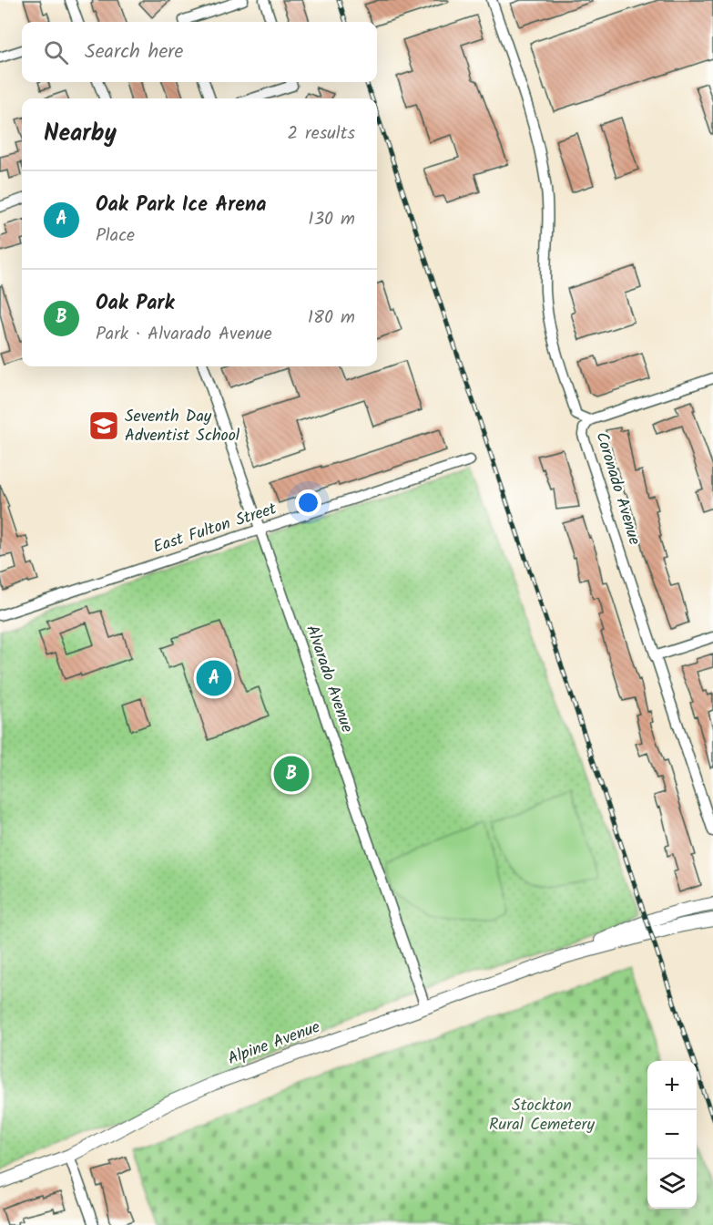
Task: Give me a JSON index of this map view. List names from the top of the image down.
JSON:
{
  "streets": {
    "street": [
      "Coronado Avenue",
      "East Fulton Street",
      "Alvarado Avenue",
      "Alpine Avenue"
    ]
  },
  "crossings": [
    ["East Fulton Street", "Alvarado Avenue"],
    ["Alvarado Avenue", "Alpine Avenue"]
  ],
  "parks": ["Stockton Rural Cemetery"],
  "places": {
    "school or university": ["Seventh Day Adventist School"]
  },
  "page": {
    "search": "Search here",
    "heading": ["Nearby", "2 results"],
    "list": [
      {
        "mark": "A",
        "name": "Oak Park Ice Arena",
        "note": "Place",
        "value": "130 m"
      },
      {
        "mark": "B",
        "name": "Oak Park",
        "note": "Park · Alvarado Avenue",
        "value": "180 m"
      }
    ],
    "pins": ["A", "B"],
    "map_buttons": ["+", "−"]
  }
}
